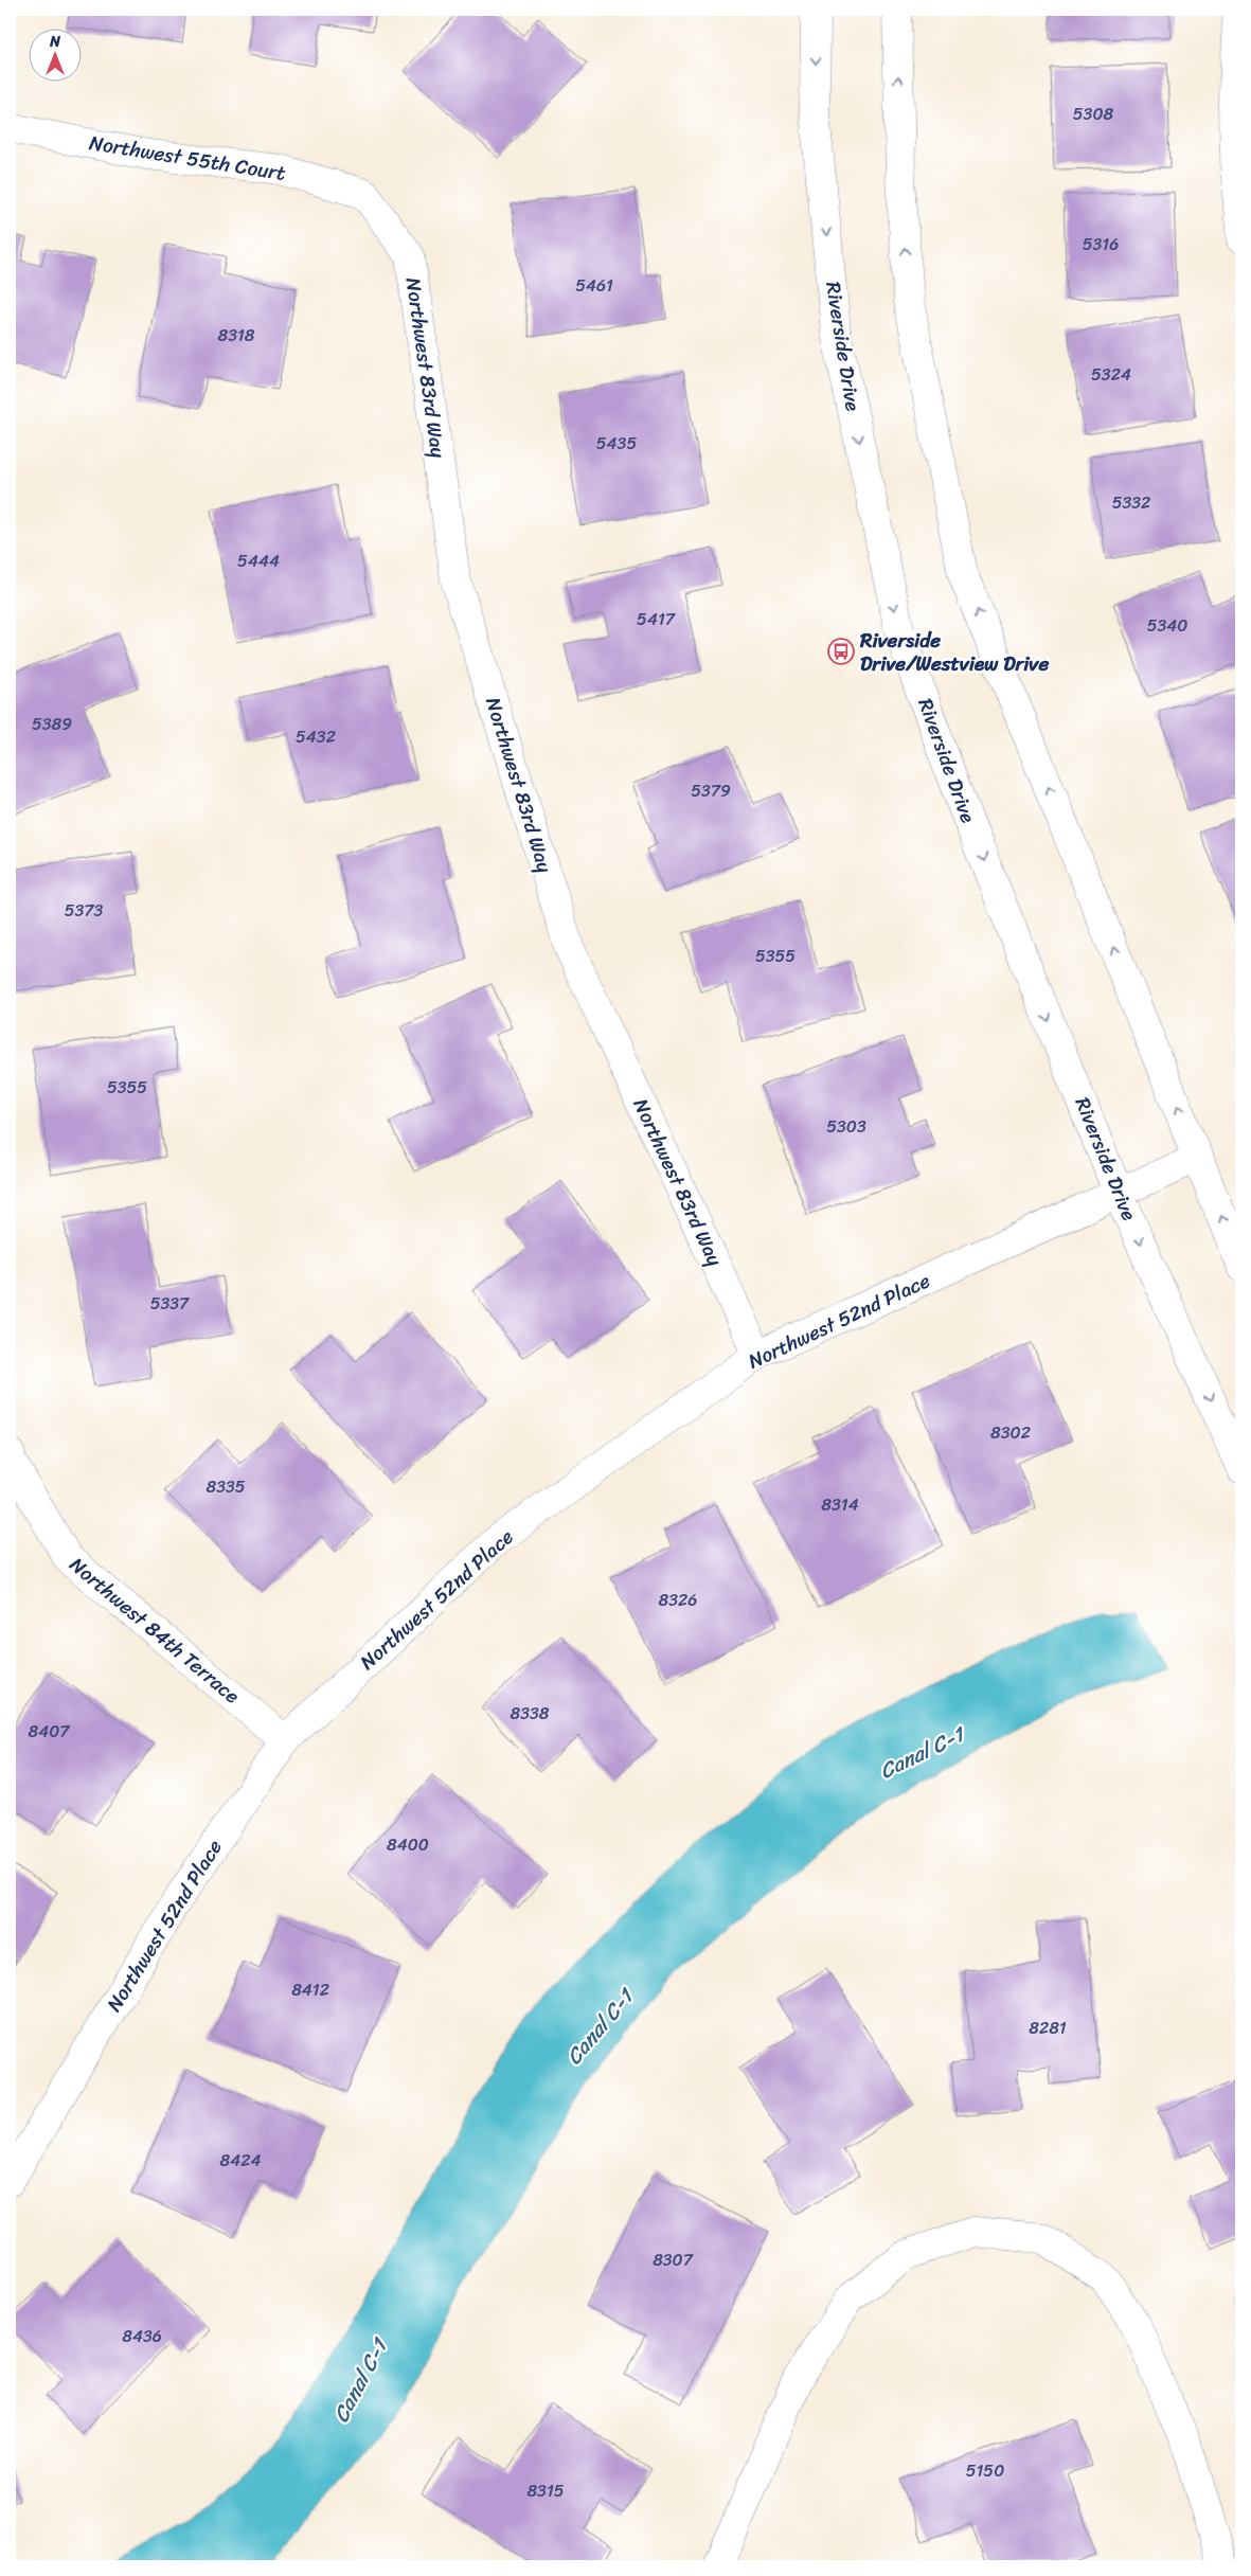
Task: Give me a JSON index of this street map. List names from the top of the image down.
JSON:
{
  "streets": {
    "street": [
      "Northwest 55th Court",
      "Riverside Drive",
      "Northwest 83rd Way",
      "Northwest 52nd Place",
      "Northwest 84th Terrace"
    ]
  },
  "crossings": [
    ["Northwest 55th Court", "Northwest 83rd Way"],
    ["Riverside Drive", "Northwest 52nd Place"],
    ["Northwest 83rd Way", "Northwest 52nd Place"],
    ["Northwest 52nd Place", "Northwest 84th Terrace"]
  ],
  "water": ["Canal C-1"],
  "places": {
    "bus stop": ["Riverside Drive/Westview Drive"]
  },
  "house_numbers": [
    "5308",
    "5316",
    "5461",
    "8318",
    "5324",
    "5435",
    "5332",
    "5444",
    "5417",
    "5340",
    "5389",
    "5432",
    "5379",
    "5373",
    "5355",
    "5355",
    "5303",
    "5337",
    "8302",
    "8335",
    "8314",
    "8326",
    "8338",
    "8407",
    "8400",
    "8412",
    "8281",
    "8424",
    "8307",
    "8436",
    "5150",
    "8315"
  ],
  "north": "top"
}
